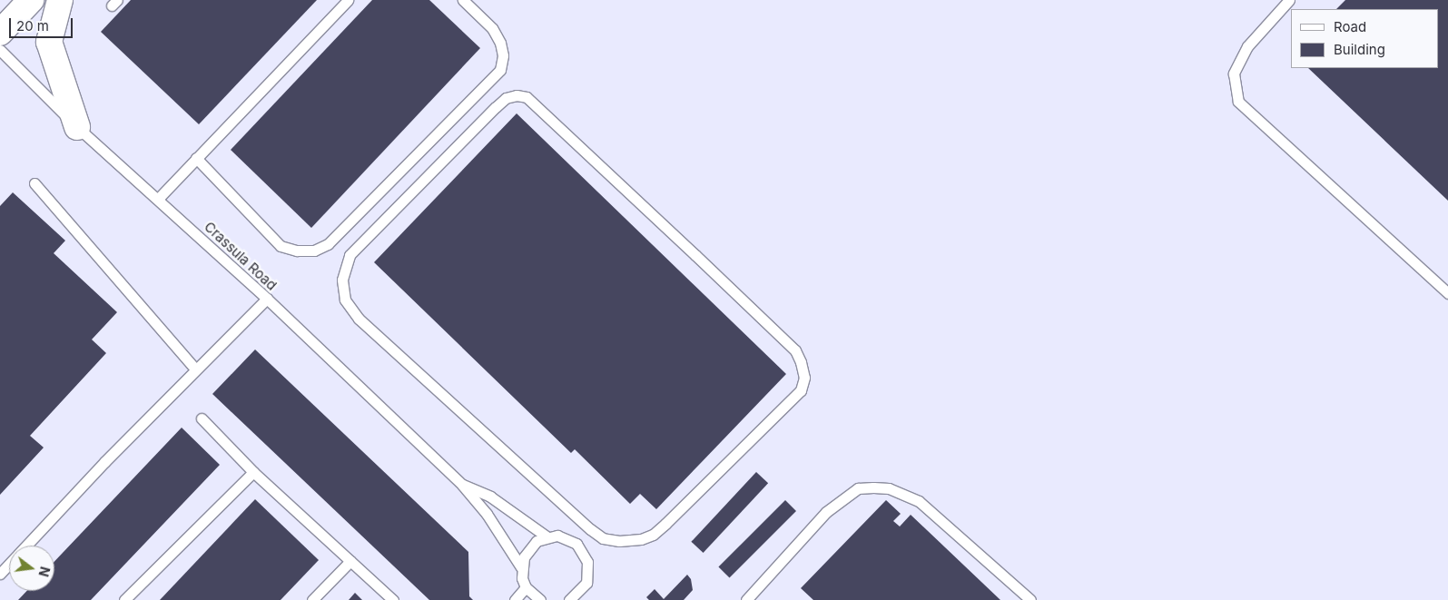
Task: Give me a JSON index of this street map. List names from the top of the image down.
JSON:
{
  "streets": {
    "lane": ["Crassula Road"]
  },
  "legend": ["Road", "Building"],
  "scale_bar": "20 m",
  "north": "right"
}
